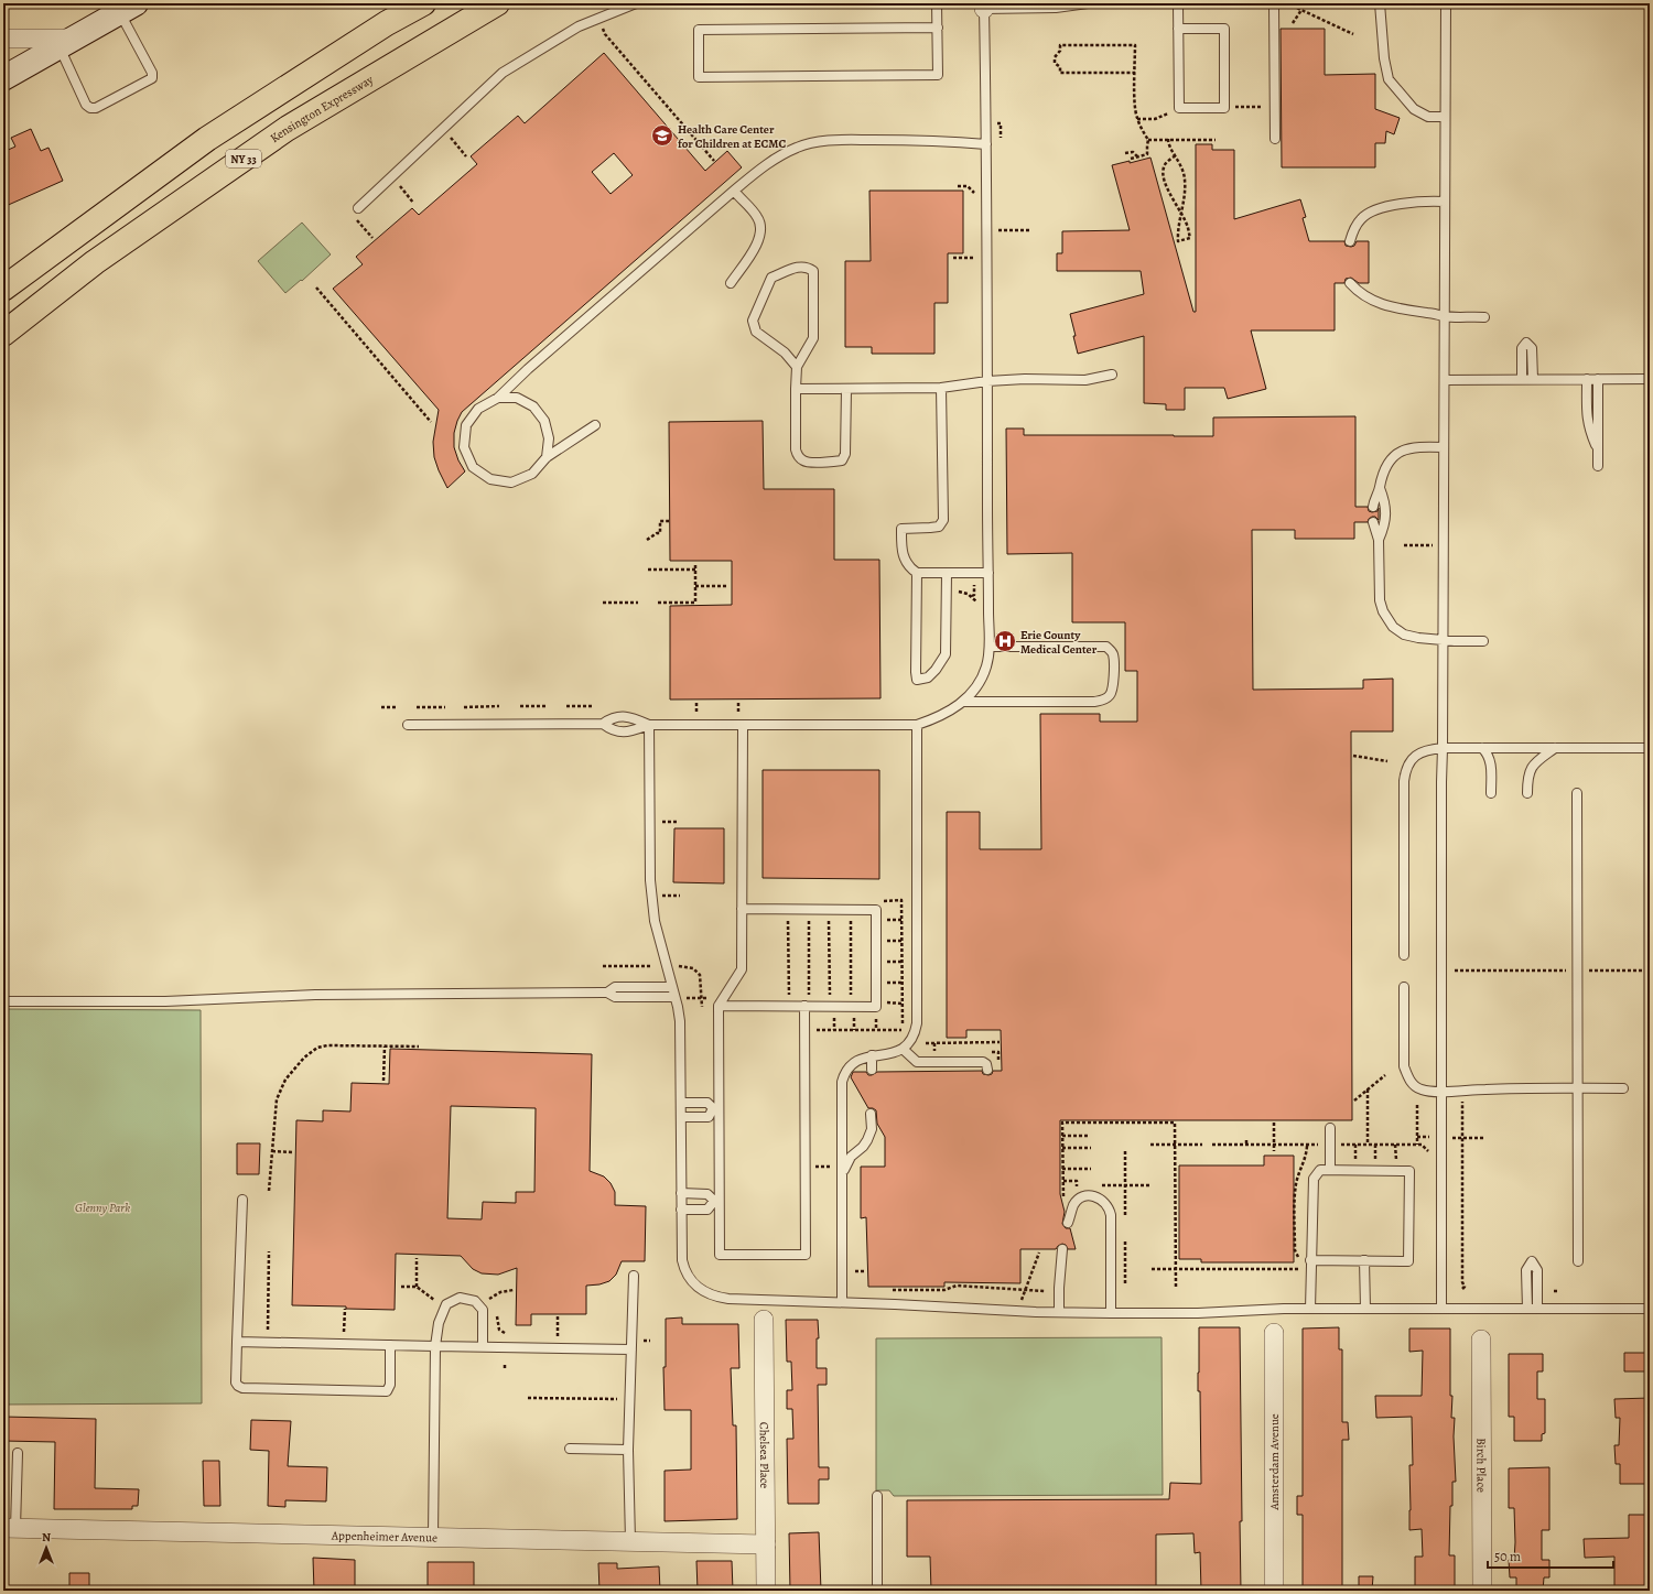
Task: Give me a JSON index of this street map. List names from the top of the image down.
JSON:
{
  "streets": {
    "highway": ["Kensington Expressway", "NY 33"],
    "street": [
      "Chelsea Place",
      "Amsterdam Avenue",
      "Birch Place",
      "Appenheimer Avenue"
    ]
  },
  "crossings": [
    ["Chelsea Place", "Appenheimer Avenue"]
  ],
  "parks": ["Glenny Park"],
  "places": {
    "school or university": ["Health Care Center for Children at ECMC"],
    "hospital": ["Erie County Medical Center"]
  },
  "scale_bar": "50 m",
  "north": "top"
}
